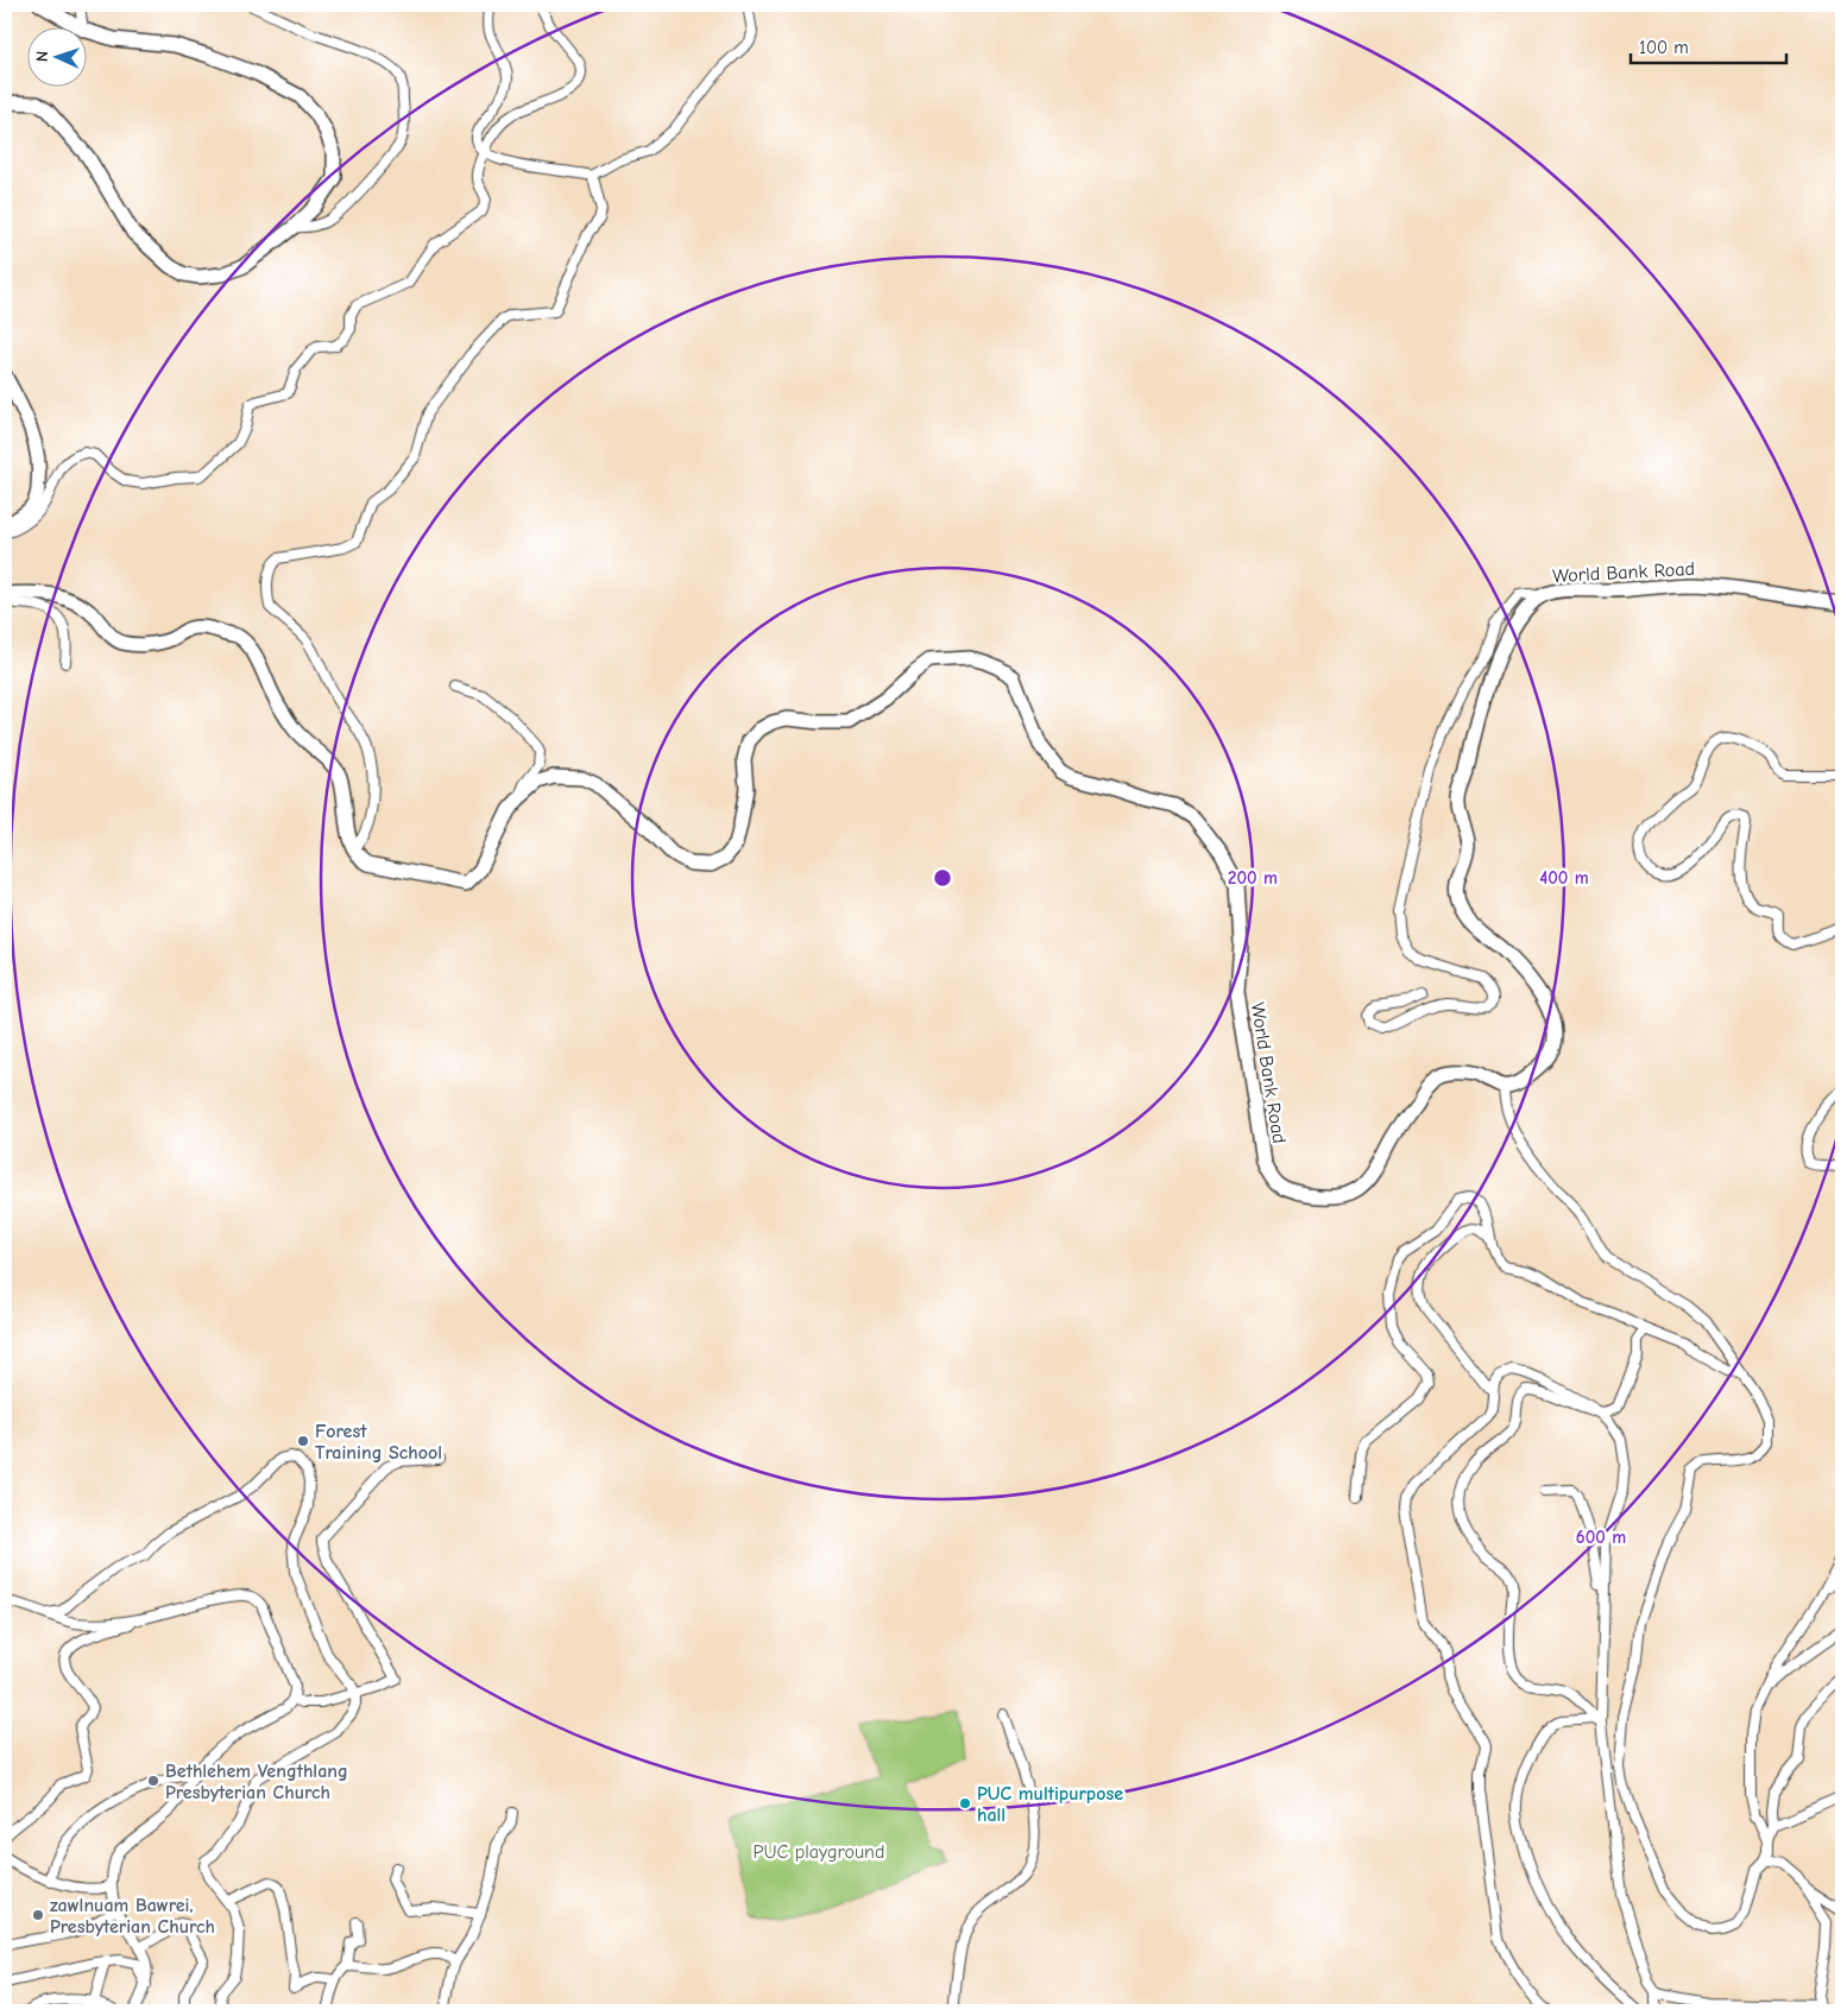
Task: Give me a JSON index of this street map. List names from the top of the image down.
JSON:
{
  "streets": {
    "main road": ["World Bank Road"]
  },
  "parks": ["PUC playground"],
  "places": [
    "Forest Training School",
    "Bethlehem Vengthlang Presbyterian Church",
    "PUC multipurpose hall",
    "zawlnuam Bawrei, Presbyterian Church"
  ],
  "scale_bar": "100 m",
  "north": "left",
  "rings": ["200 m", "400 m", "600 m"]
}
